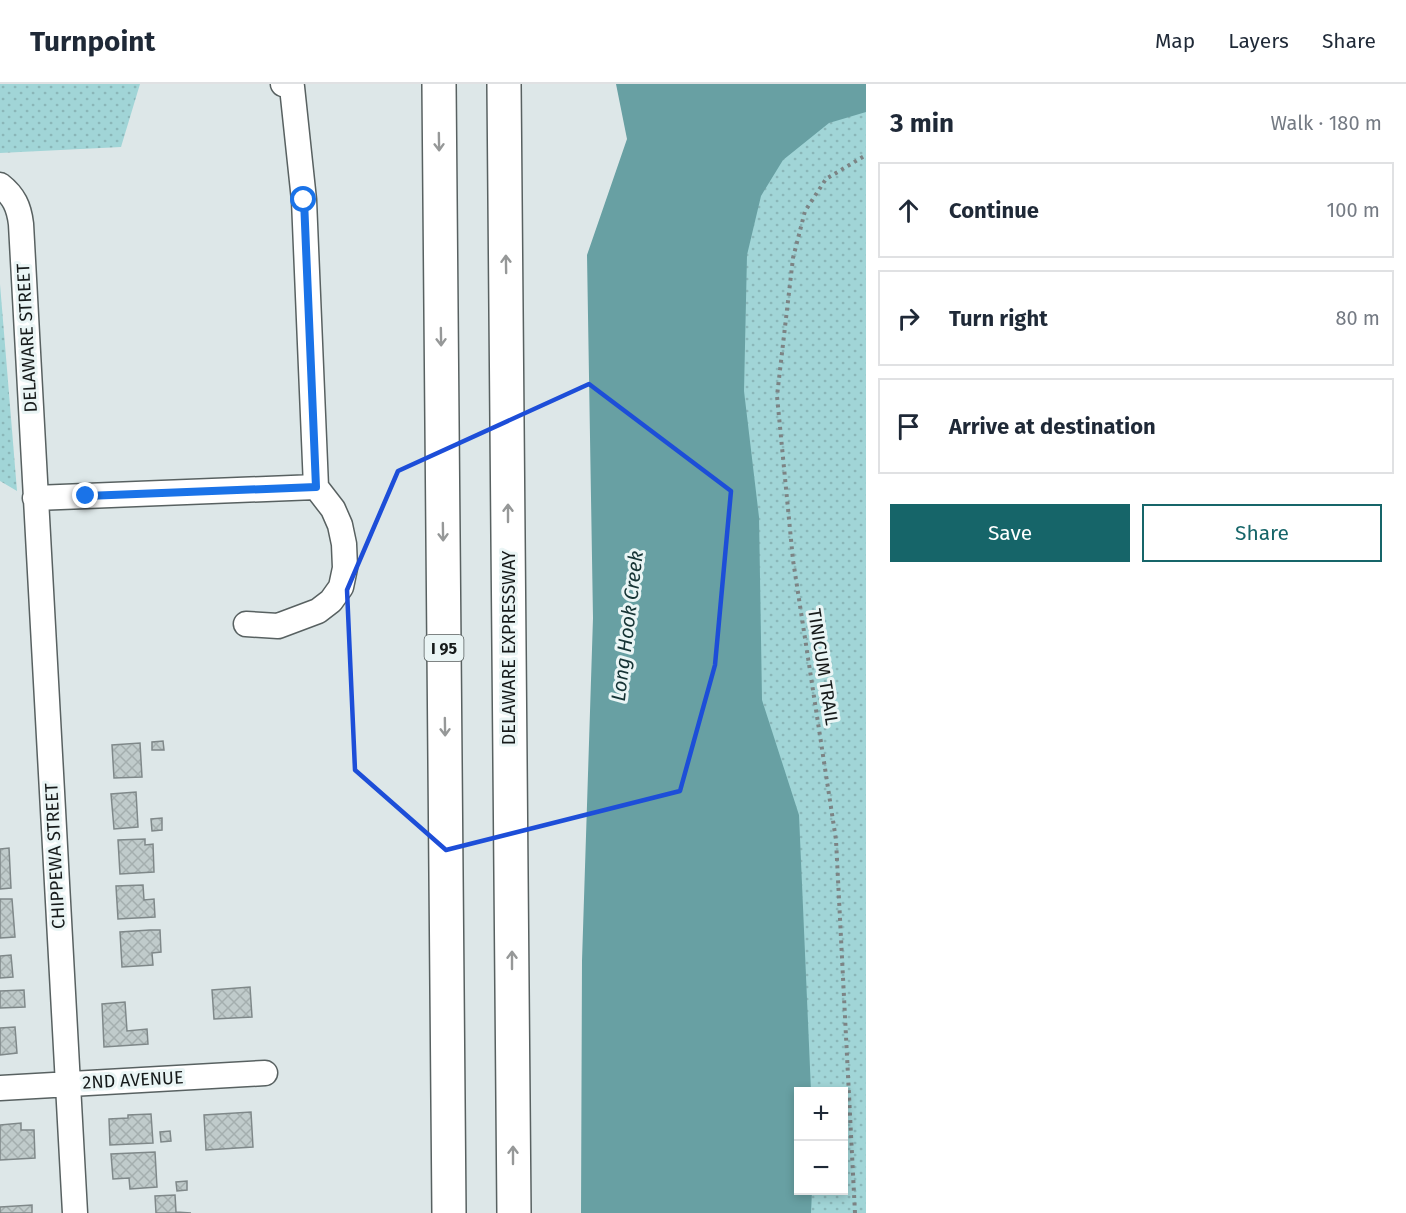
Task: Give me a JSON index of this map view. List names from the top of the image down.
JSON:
{
  "streets": {
    "highway": ["I 95", "DELAWARE EXPRESSWAY"],
    "street": ["DELAWARE STREET", "CHIPPEWA STREET", "2ND AVENUE"],
    "path": ["TINICUM TRAIL"]
  },
  "crossings": [
    ["DELAWARE STREET", "CHIPPEWA STREET"],
    ["CHIPPEWA STREET", "2ND AVENUE"]
  ],
  "water": ["Long Hook Creek"],
  "page": {
    "header": "Turnpoint",
    "nav": ["Map", "Layers", "Share"],
    "heading": ["3 min", "Walk · 180 m"],
    "list": [
      ["Continue", "100 m"],
      ["Turn right", "80 m"],
      "Arrive at destination"
    ],
    "buttons": ["Save", "Share"],
    "map_buttons": ["+", "−"]
  }
}
